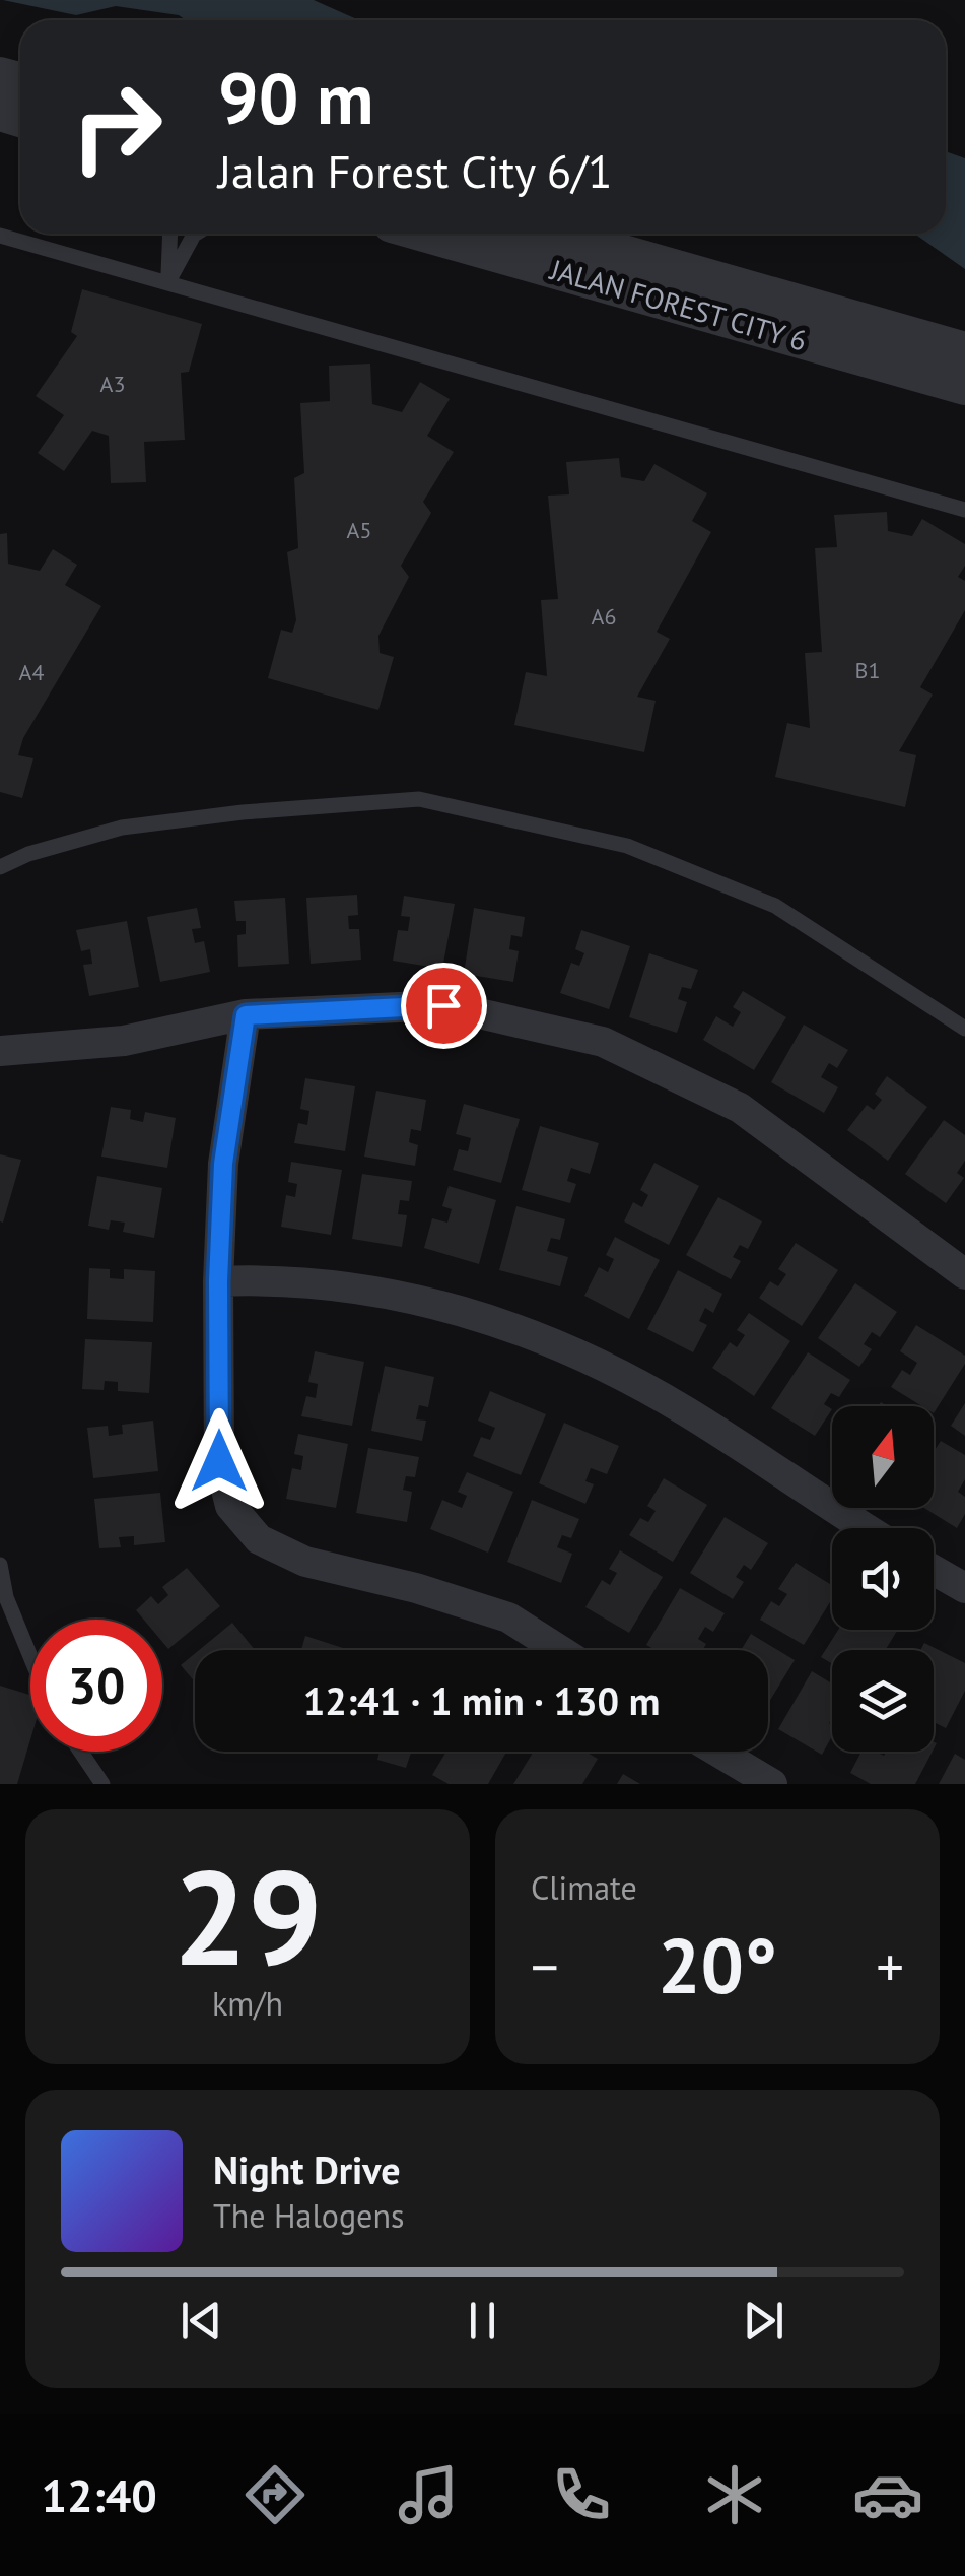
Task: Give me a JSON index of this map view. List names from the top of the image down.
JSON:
{
  "streets": {
    "street": ["JALAN FOREST CITY 6"]
  },
  "house_numbers": [
    "A3",
    "A5",
    "A6",
    "B1",
    "A4"
  ],
  "north": "top",
  "page": {
    "turn": ["90 m", "Jalan Forest City 6/1"],
    "limit": "30",
    "trip": "12:41 · 1 min · 130 m",
    "tile": [
      ["29", "km/h"],
      "Climate"
    ],
    "heat": ["−", "20°", "+"],
    "song": ["Night Drive", "The Halogens"],
    "tabs": "12:40"
  }
}
